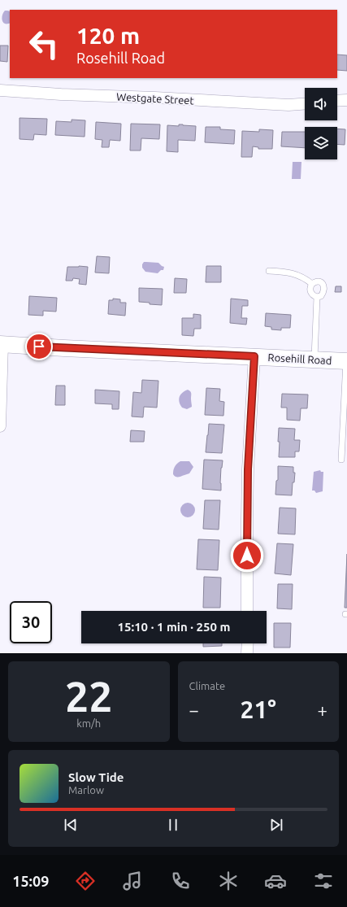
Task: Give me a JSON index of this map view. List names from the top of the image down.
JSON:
{
  "streets": {
    "street": ["Westgate Street", "Rosehill Road"]
  },
  "page": {
    "turn": ["120 m", "Rosehill Road"],
    "limit": "30",
    "trip": "15:10 · 1 min · 250 m",
    "tile": [
      ["22", "km/h"],
      "Climate"
    ],
    "heat": ["−", "21°", "+"],
    "song": ["Slow Tide", "Marlow"],
    "tabs": "15:09"
  }
}
